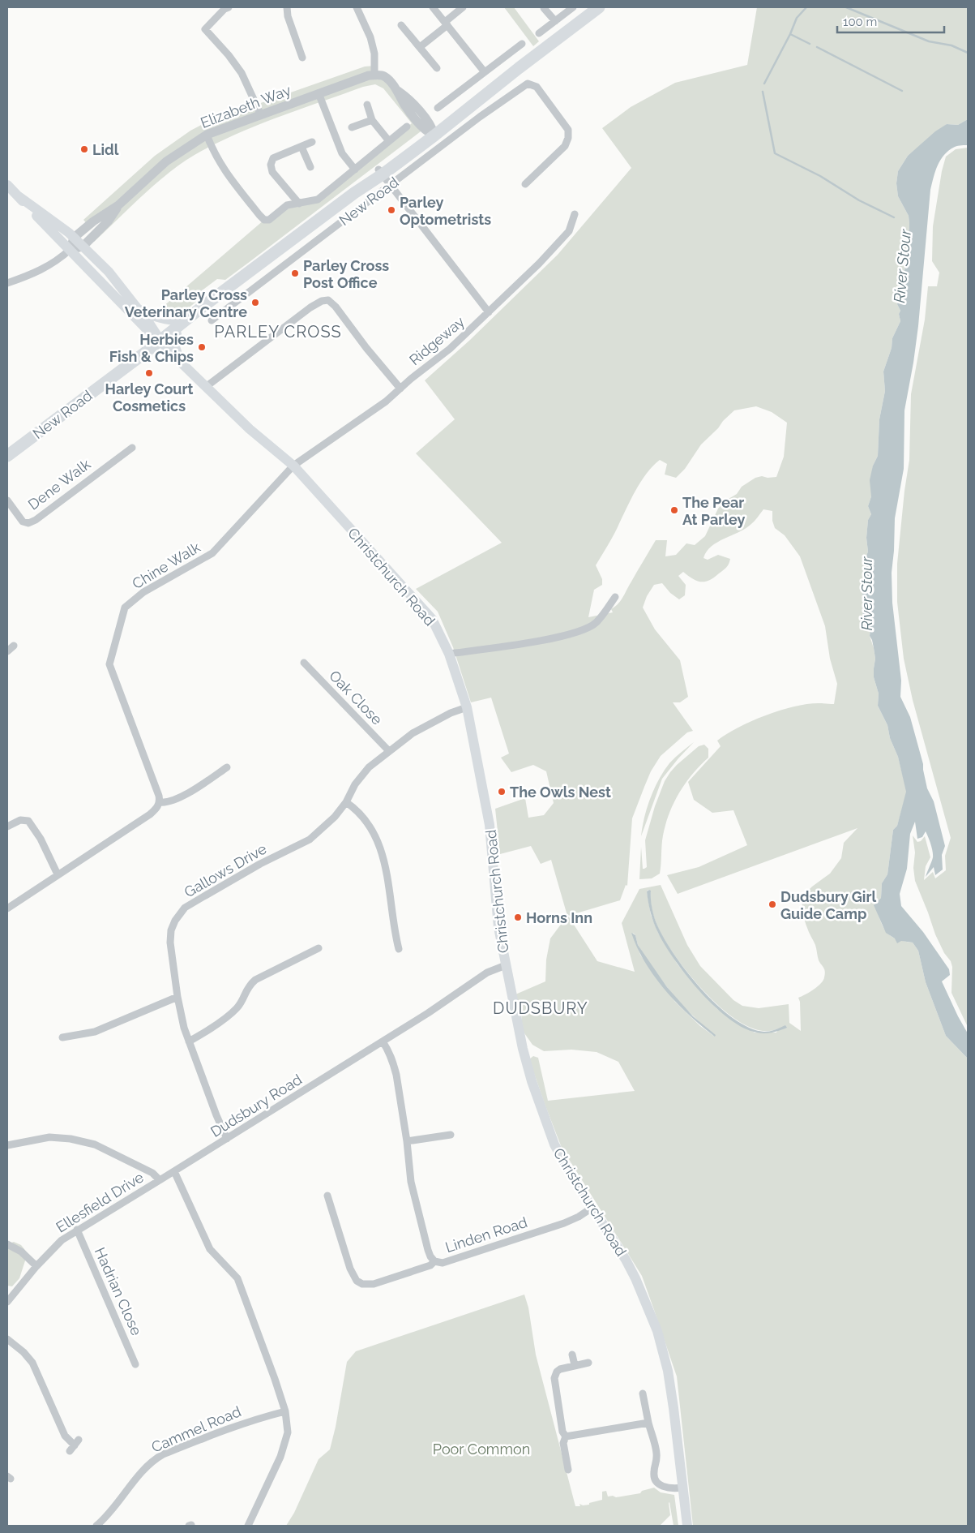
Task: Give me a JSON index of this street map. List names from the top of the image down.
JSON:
{
  "streets": {
    "main road": ["New Road", "Christchurch Road"],
    "street": [
      "Elizabeth Way",
      "Ridgeway",
      "Dene Walk",
      "Chine Walk",
      "Oak Close",
      "Gallows Drive",
      "Dudsbury Road",
      "Ellesfield Drive",
      "Linden Road",
      "Hadrian Close",
      "Cammel Road"
    ]
  },
  "crossings": [
    ["Elizabeth Way", "Christchurch Road"],
    ["New Road", "Christchurch Road"],
    ["Ridgeway", "Chine Walk"],
    ["Ridgeway", "Christchurch Road"],
    ["Chine Walk", "Christchurch Road"],
    ["Christchurch Road", "Gallows Drive"],
    ["Christchurch Road", "Dudsbury Road"],
    ["Christchurch Road", "Linden Road"],
    ["Oak Close", "Gallows Drive"],
    ["Gallows Drive", "Dudsbury Road"],
    ["Dudsbury Road", "Ellesfield Drive"],
    ["Dudsbury Road", "Linden Road"],
    ["Ellesfield Drive", "Hadrian Close"]
  ],
  "districts": ["PARLEY CROSS", "DUDSBURY"],
  "water": ["River Stour"],
  "parks": ["Poor Common"],
  "places": [
    "Lidl",
    "Parley Optometrists",
    "Parley Cross Post Office",
    "Parley Cross Veterinary Centre",
    "Herbies Fish & Chips",
    "Harley Court Cosmetics",
    "The Pear At Parley",
    "The Owls Nest",
    "Dudsbury Girl Guide Camp",
    "Horns Inn"
  ],
  "scale_bar": "100 m"
}
